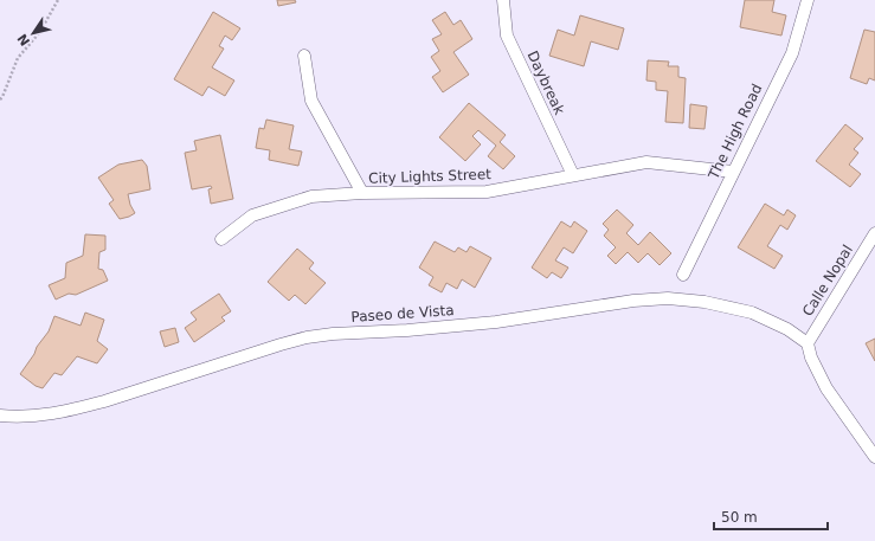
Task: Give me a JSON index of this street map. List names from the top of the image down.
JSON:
{
  "streets": {
    "street": [
      "Daybreak",
      "The High Road",
      "City Lights Street",
      "Calle Nopal",
      "Paseo de Vista"
    ]
  },
  "crossings": [
    ["Daybreak", "City Lights Street"],
    ["The High Road", "City Lights Street"],
    ["Calle Nopal", "Paseo de Vista"]
  ],
  "scale_bar": "50 m",
  "north": "bottom left"
}
